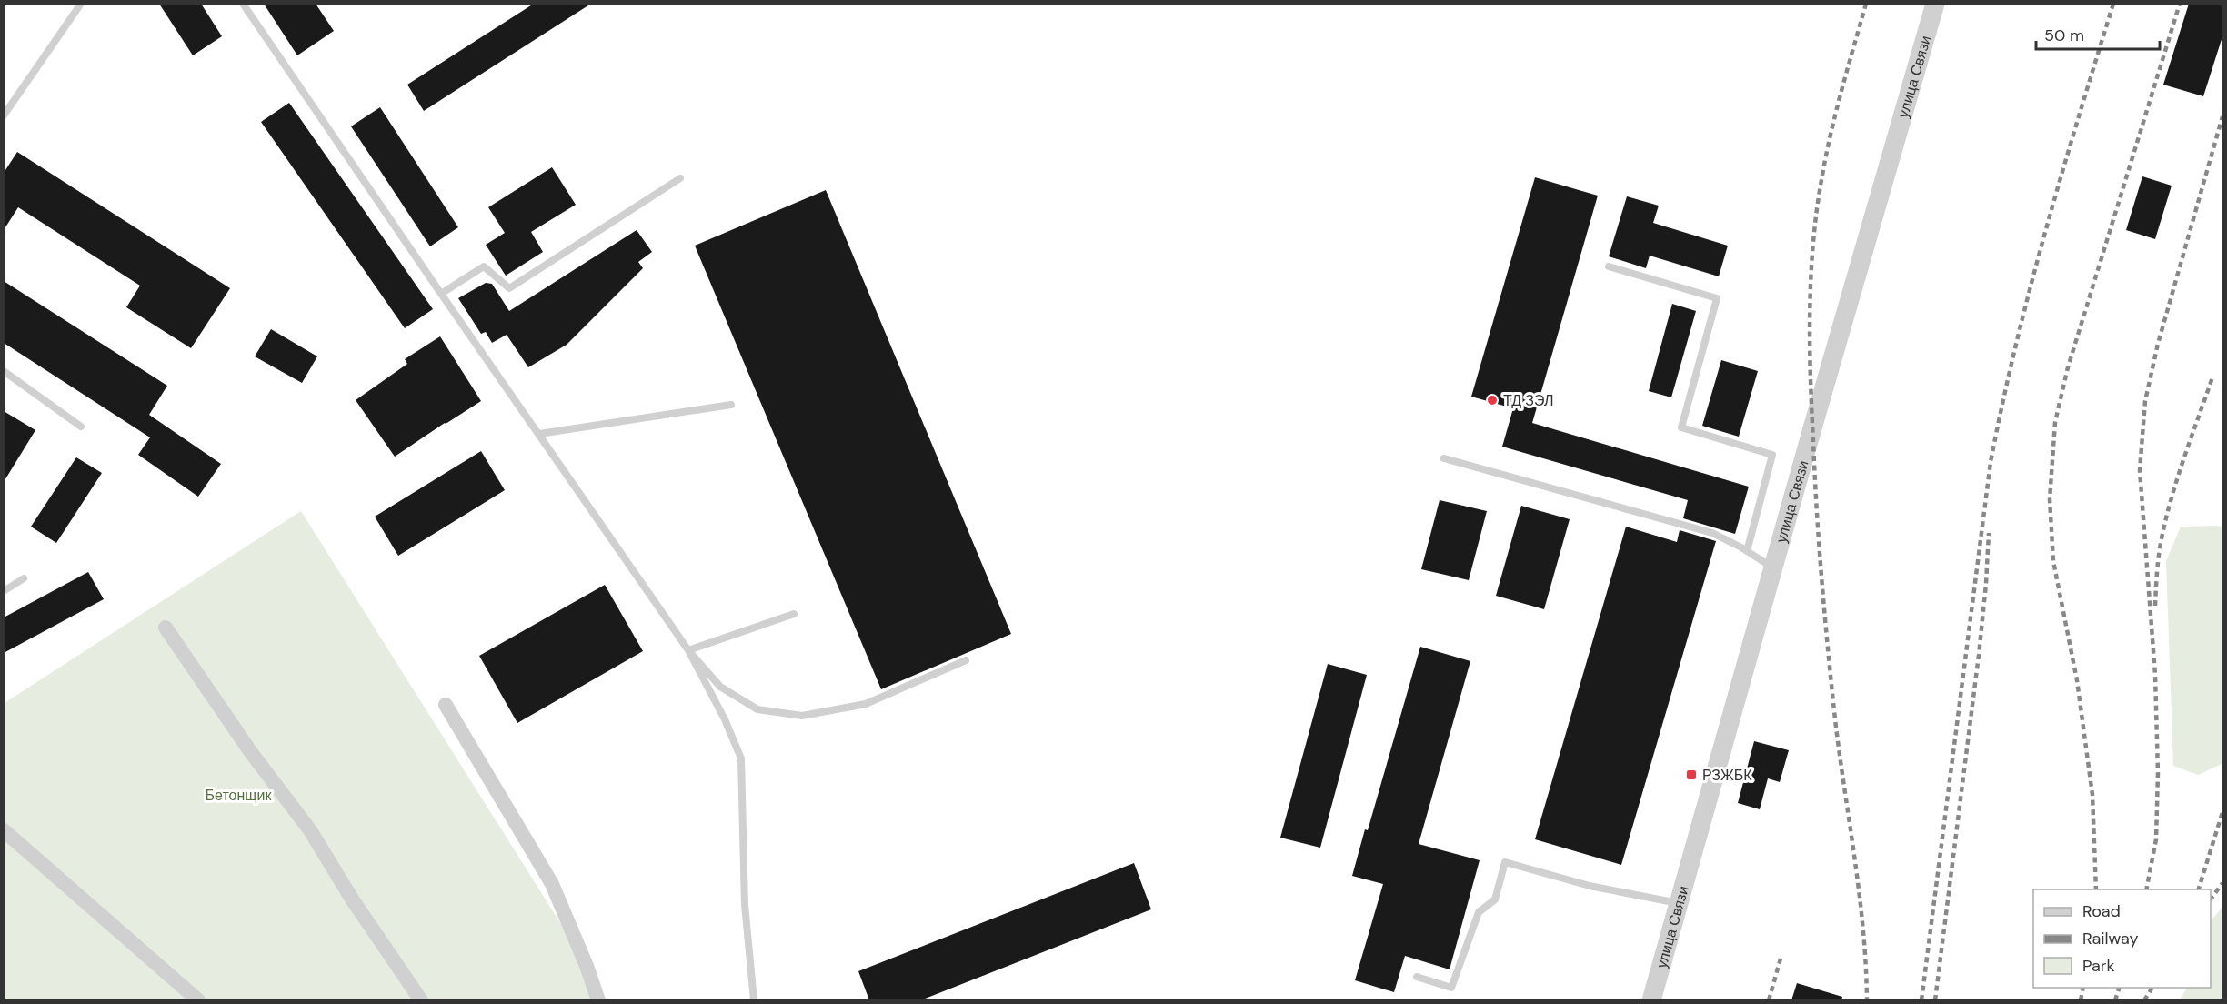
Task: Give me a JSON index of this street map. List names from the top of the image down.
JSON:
{
  "streets": {
    "street": ["улица Связи"]
  },
  "parks": ["Бетонщик"],
  "places": {
    "other": ["ТД ЗЭЛ"],
    "transit": ["РЗЖБК"]
  },
  "legend": ["Road", "Railway", "Park"],
  "scale_bar": "50 m"
}
